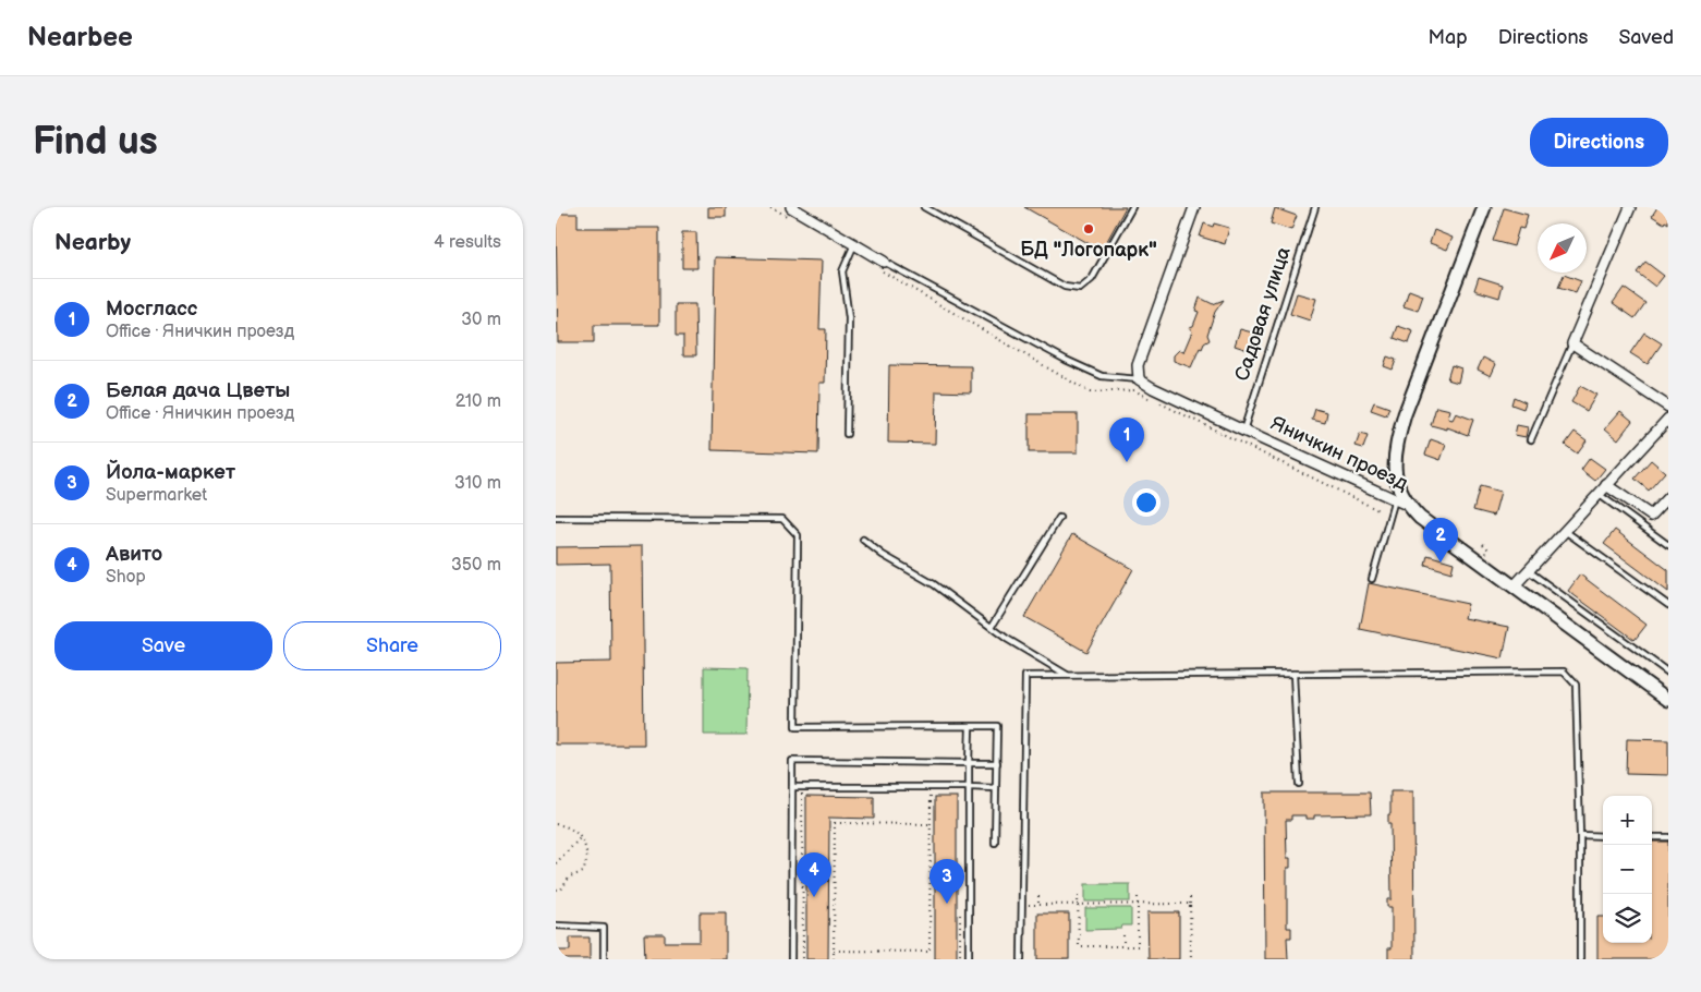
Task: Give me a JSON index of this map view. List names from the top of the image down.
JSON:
{
  "streets": {
    "street": ["Яничкин проезд"],
    "lane": ["Садовая улица"]
  },
  "crossings": [
    ["Садовая улица", "Яничкин проезд"]
  ],
  "places": ["БД \"Логопарк\""],
  "north": "bottom left",
  "page": {
    "header": "Nearbee",
    "nav": ["Map", "Directions", "Saved"],
    "buttons": [
      "Directions",
      ["Save", "Share"]
    ],
    "title": "Find us",
    "heading": ["Nearby", "4 results"],
    "list": [
      {
        "mark": "1",
        "name": "Мосгласс",
        "note": "Office · Яничкин проезд",
        "value": "30 m"
      },
      {
        "mark": "2",
        "name": "Белая дача Цветы",
        "note": "Office · Яничкин проезд",
        "value": "210 m"
      },
      {
        "mark": "3",
        "name": "Йола-маркет",
        "note": "Supermarket",
        "value": "310 m"
      },
      {
        "mark": "4",
        "name": "Авито",
        "note": "Shop",
        "value": "350 m"
      }
    ],
    "pins": [
      "1",
      "2",
      "4",
      "3"
    ],
    "map_buttons": ["+", "−"]
  }
}
